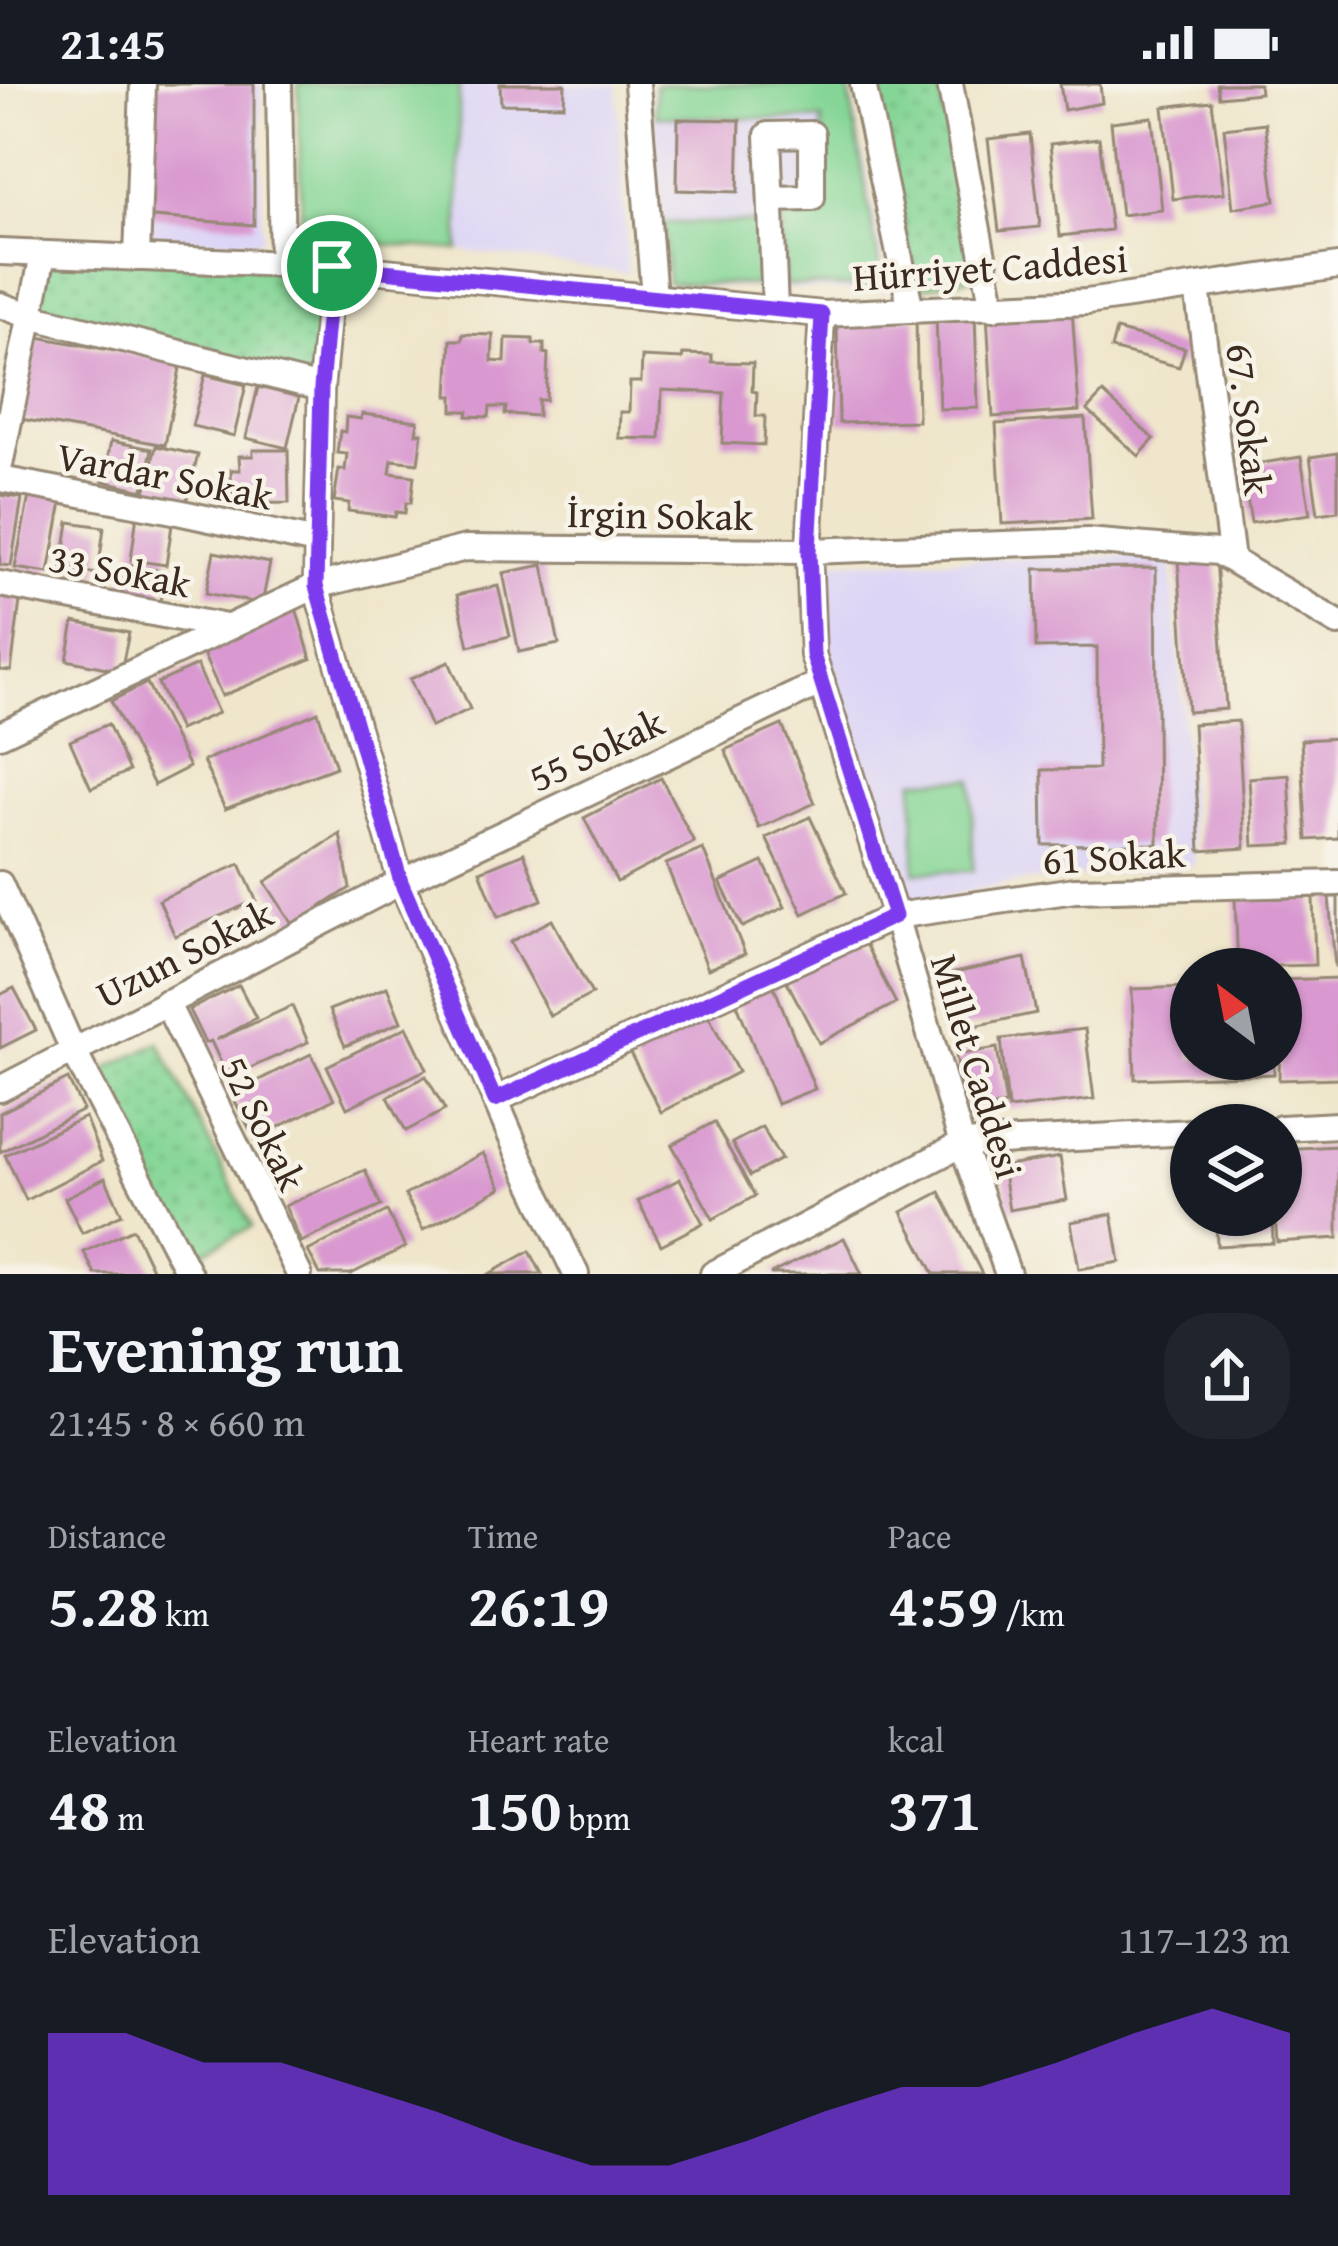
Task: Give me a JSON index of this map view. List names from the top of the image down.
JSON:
{
  "streets": {
    "street": [
      "Hürriyet Caddesi",
      "67. Sokak",
      "Vardar Sokak",
      "İrgin Sokak",
      "33 Sokak",
      "55 Sokak",
      "61 Sokak",
      "Uzun Sokak",
      "Millet Caddesi",
      "52 Sokak"
    ]
  },
  "crossings": [
    ["Hürriyet Caddesi", "67. Sokak"],
    ["Hürriyet Caddesi", "Millet Caddesi"],
    ["67. Sokak", "İrgin Sokak"],
    ["İrgin Sokak", "33 Sokak"],
    ["İrgin Sokak", "Millet Caddesi"],
    ["55 Sokak", "Uzun Sokak"],
    ["55 Sokak", "Millet Caddesi"],
    ["61 Sokak", "Millet Caddesi"],
    ["Uzun Sokak", "52 Sokak"]
  ],
  "north": "top left",
  "page": {
    "status": "21:45",
    "heading": ["Evening run", "21:45 · 8 × 660 m"],
    "stats": [
      ["Distance", "5.28 km"],
      ["Time", "26:19"],
      ["Pace", "4:59 /km"],
      ["Elevation", "48 m"],
      ["Heart rate", "150 bpm"],
      ["kcal", "371"]
    ],
    "chart": ["Elevation", "117–123 m"]
  }
}
